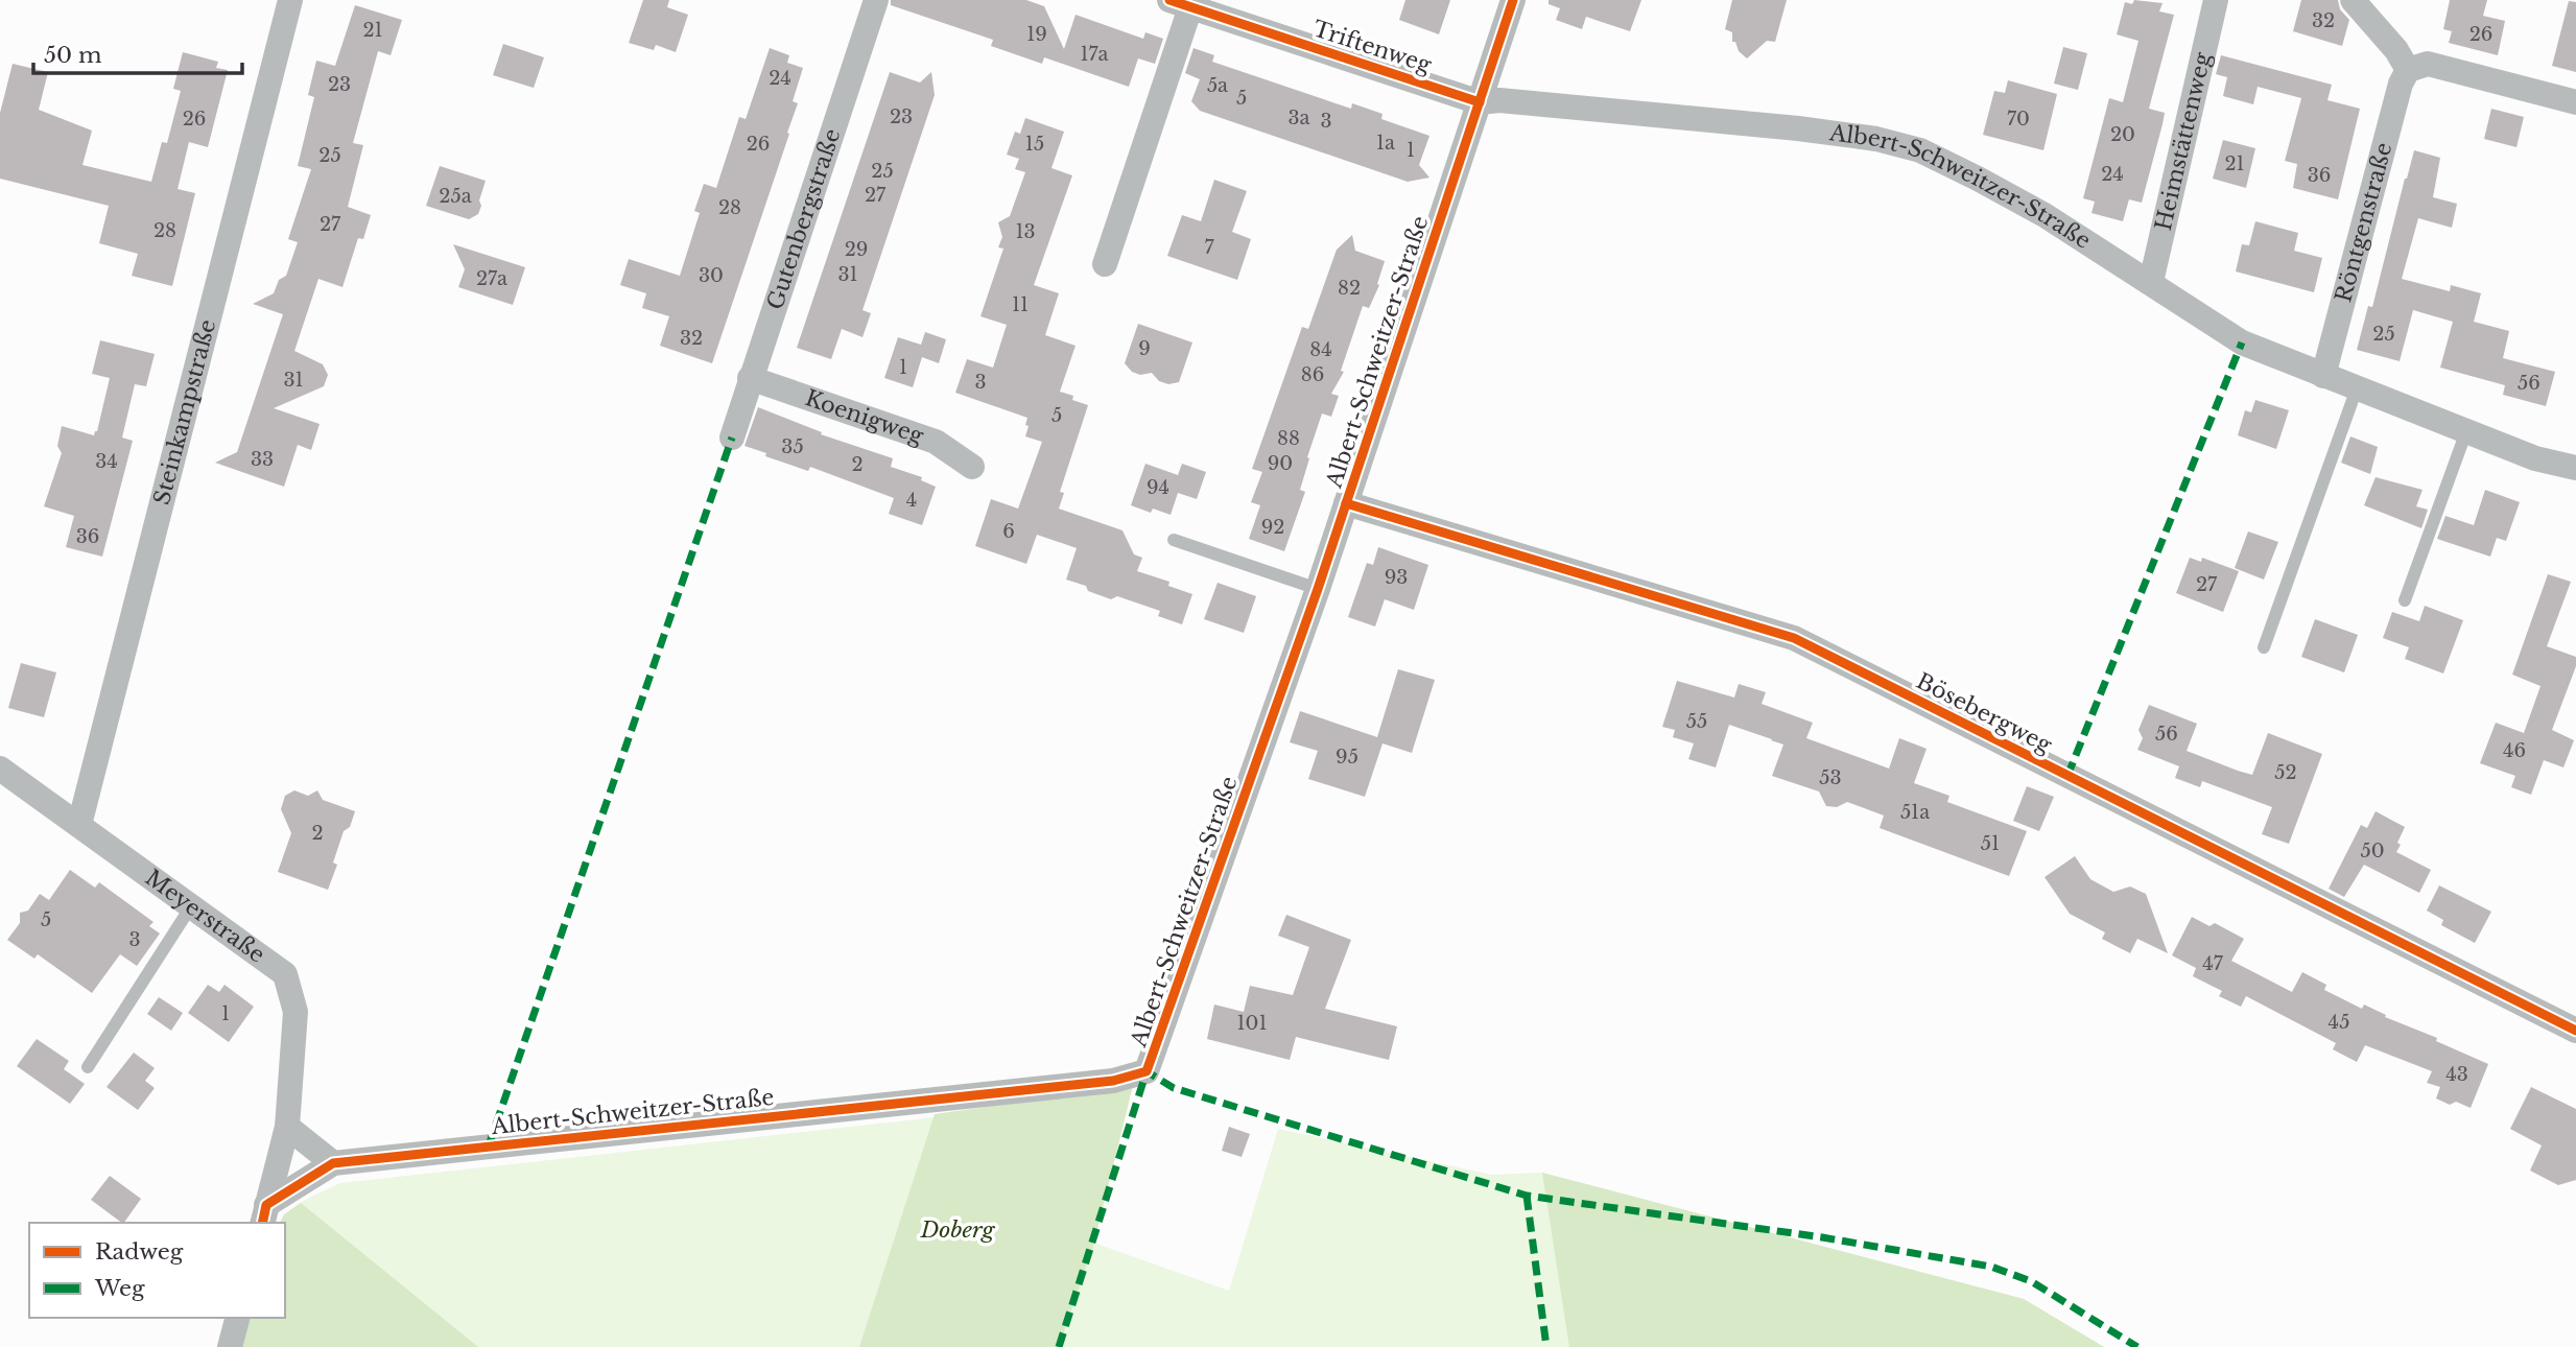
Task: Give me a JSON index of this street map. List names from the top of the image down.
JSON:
{
  "streets": {
    "street": [
      "Triftenweg",
      "Heimstättenweg",
      "Albert-Schweitzer-Straße",
      "Gutenbergstraße",
      "Röntgenstraße",
      "Steinkampstraße",
      "Koenigweg",
      "Bösebergweg",
      "Meyerstraße"
    ]
  },
  "crossings": [
    ["Triftenweg", "Albert-Schweitzer-Straße"],
    ["Heimstättenweg", "Albert-Schweitzer-Straße"],
    ["Albert-Schweitzer-Straße", "Röntgenstraße"],
    ["Albert-Schweitzer-Straße", "Bösebergweg"],
    ["Albert-Schweitzer-Straße", "Meyerstraße"],
    ["Gutenbergstraße", "Koenigweg"],
    ["Steinkampstraße", "Meyerstraße"]
  ],
  "parks": ["Doberg"],
  "house_numbers": [
    "32",
    "21",
    "19",
    "26",
    "17a",
    "24",
    "23",
    "5a",
    "5",
    "23",
    "3a",
    "26",
    "70",
    "3",
    "20",
    "1a",
    "26",
    "15",
    "1",
    "25",
    "21",
    "25",
    "24",
    "36",
    "27",
    "25a",
    "28",
    "27",
    "28",
    "13",
    "7",
    "29",
    "31",
    "30",
    "27a",
    "82",
    "11",
    "25",
    "32",
    "9",
    "84",
    "1",
    "86",
    "31",
    "3",
    "56",
    "5",
    "88",
    "35",
    "33",
    "34",
    "90",
    "2",
    "94",
    "4",
    "92",
    "6",
    "36",
    "93",
    "27",
    "55",
    "56",
    "46",
    "95",
    "52",
    "53",
    "51a",
    "2",
    "51",
    "50",
    "5",
    "3",
    "47",
    "1",
    "45",
    "101",
    "43"
  ],
  "legend": ["Radweg", "Weg"],
  "scale_bar": "50 m"
}
